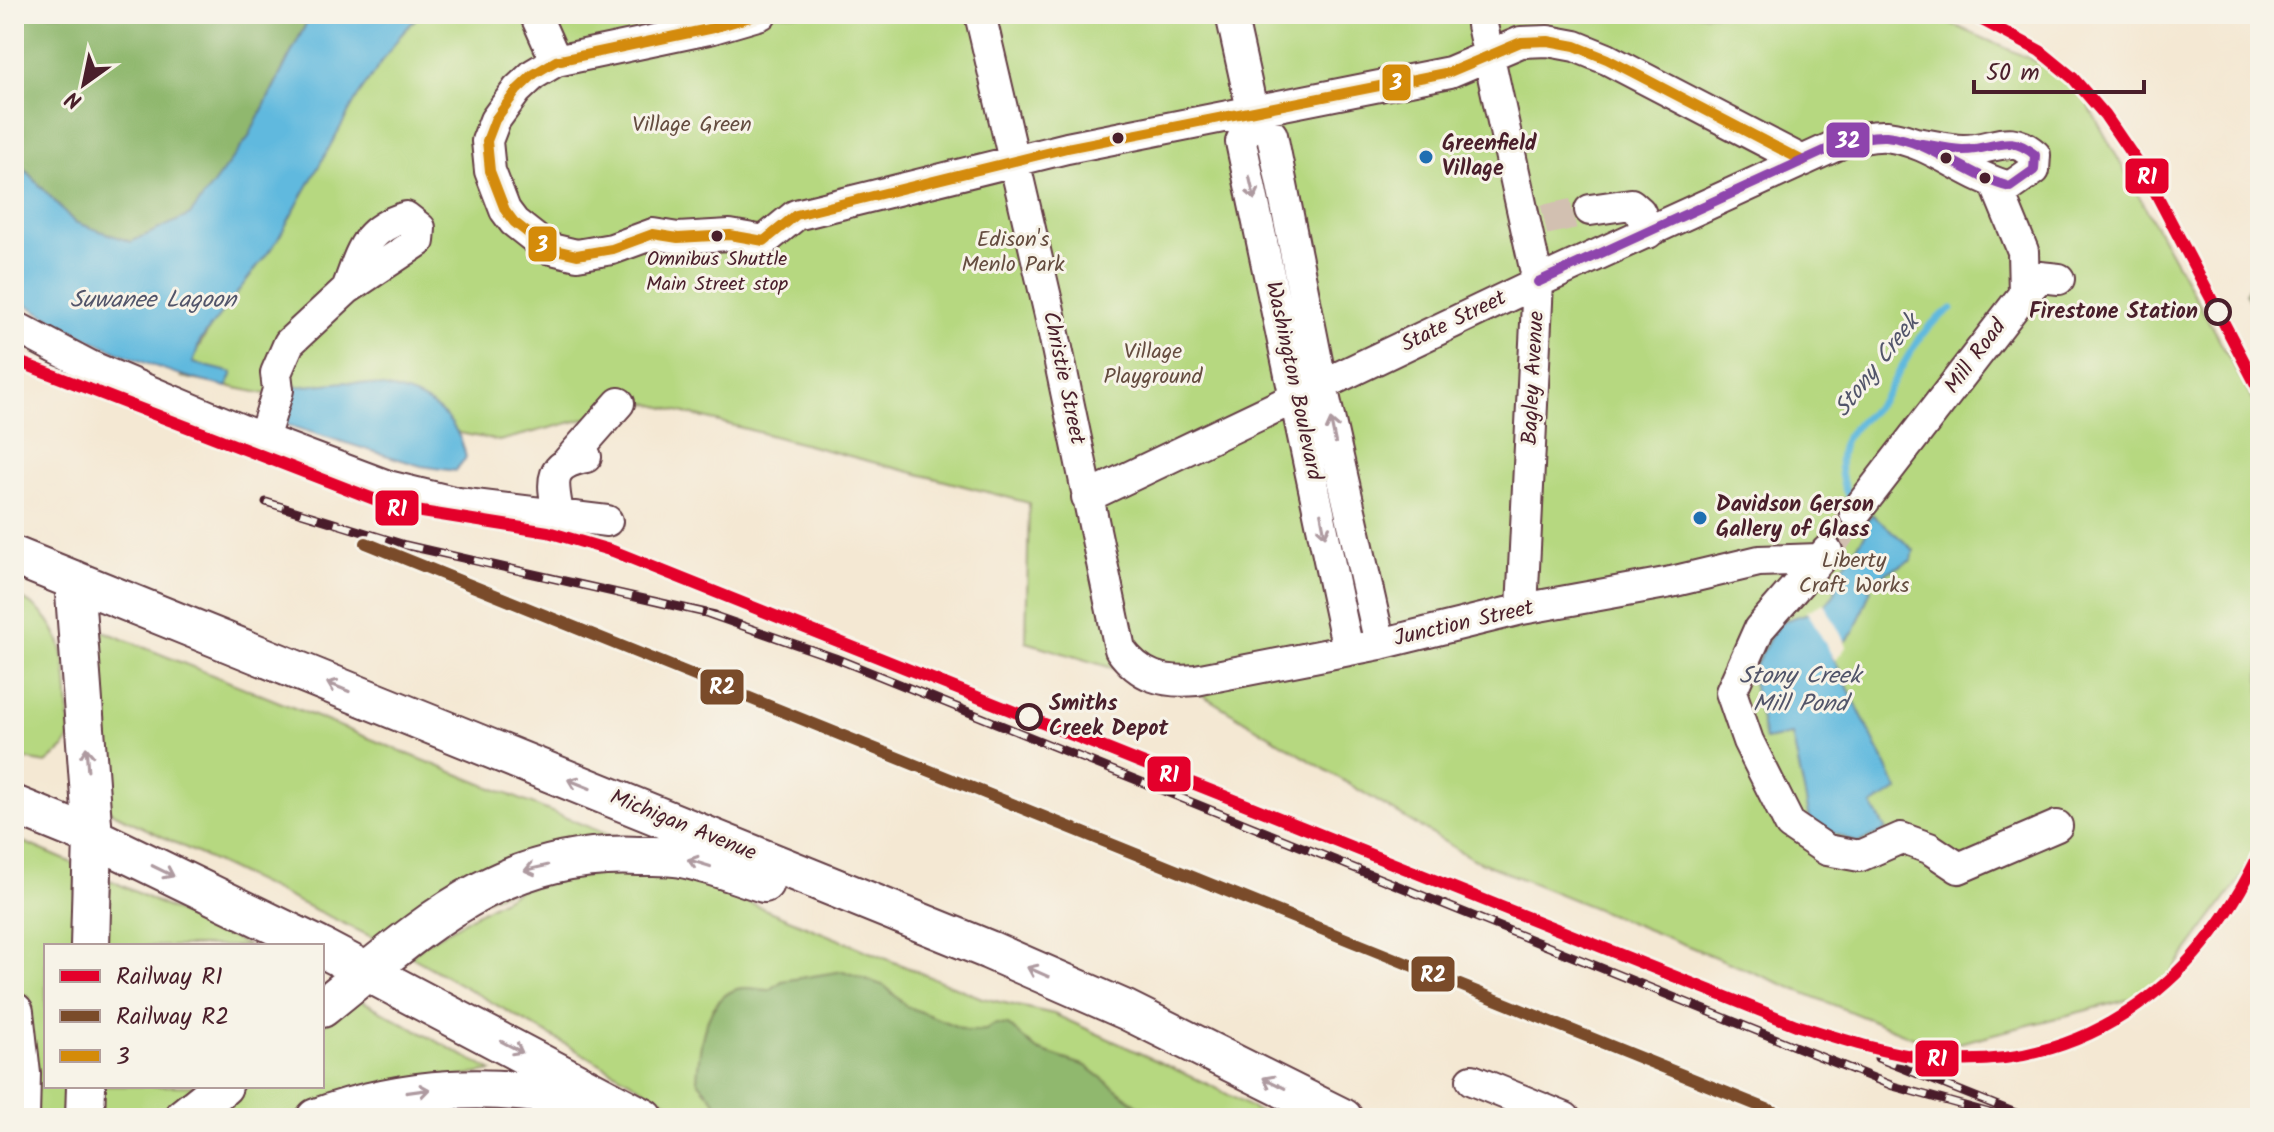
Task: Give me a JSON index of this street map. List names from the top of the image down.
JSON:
{
  "streets": {
    "main road": ["Michigan Avenue"],
    "street": [
      "State Street",
      "Mill Road",
      "Christie Street",
      "Bagley Avenue",
      "Washington Boulevard",
      "Junction Street"
    ]
  },
  "crossings": [
    ["State Street", "Christie Street"],
    ["State Street", "Bagley Avenue"],
    ["State Street", "Washington Boulevard"],
    ["Christie Street", "Junction Street"],
    ["Bagley Avenue", "Junction Street"],
    ["Washington Boulevard", "Junction Street"]
  ],
  "water": ["Suwanee Lagoon", "Stony Creek", "Stony Creek Mill Pond"],
  "parks": [
    "Village Green",
    "Edison's Menlo Park",
    "Village Playground",
    "Liberty Craft Works"
  ],
  "places": [
    "Greenfield Village",
    "Omnibus Shuttle Main Street stop",
    "Firestone Station",
    "Davidson Gerson Gallery of Glass",
    "Smiths Creek Depot"
  ],
  "lines": [
    "rail line R1",
    "transit line 3",
    "transit line 32",
    "rail line R2"
  ],
  "legend": ["Railway R1", "Railway R2", "3"],
  "scale_bar": "50 m",
  "north": "bottom left"
}
